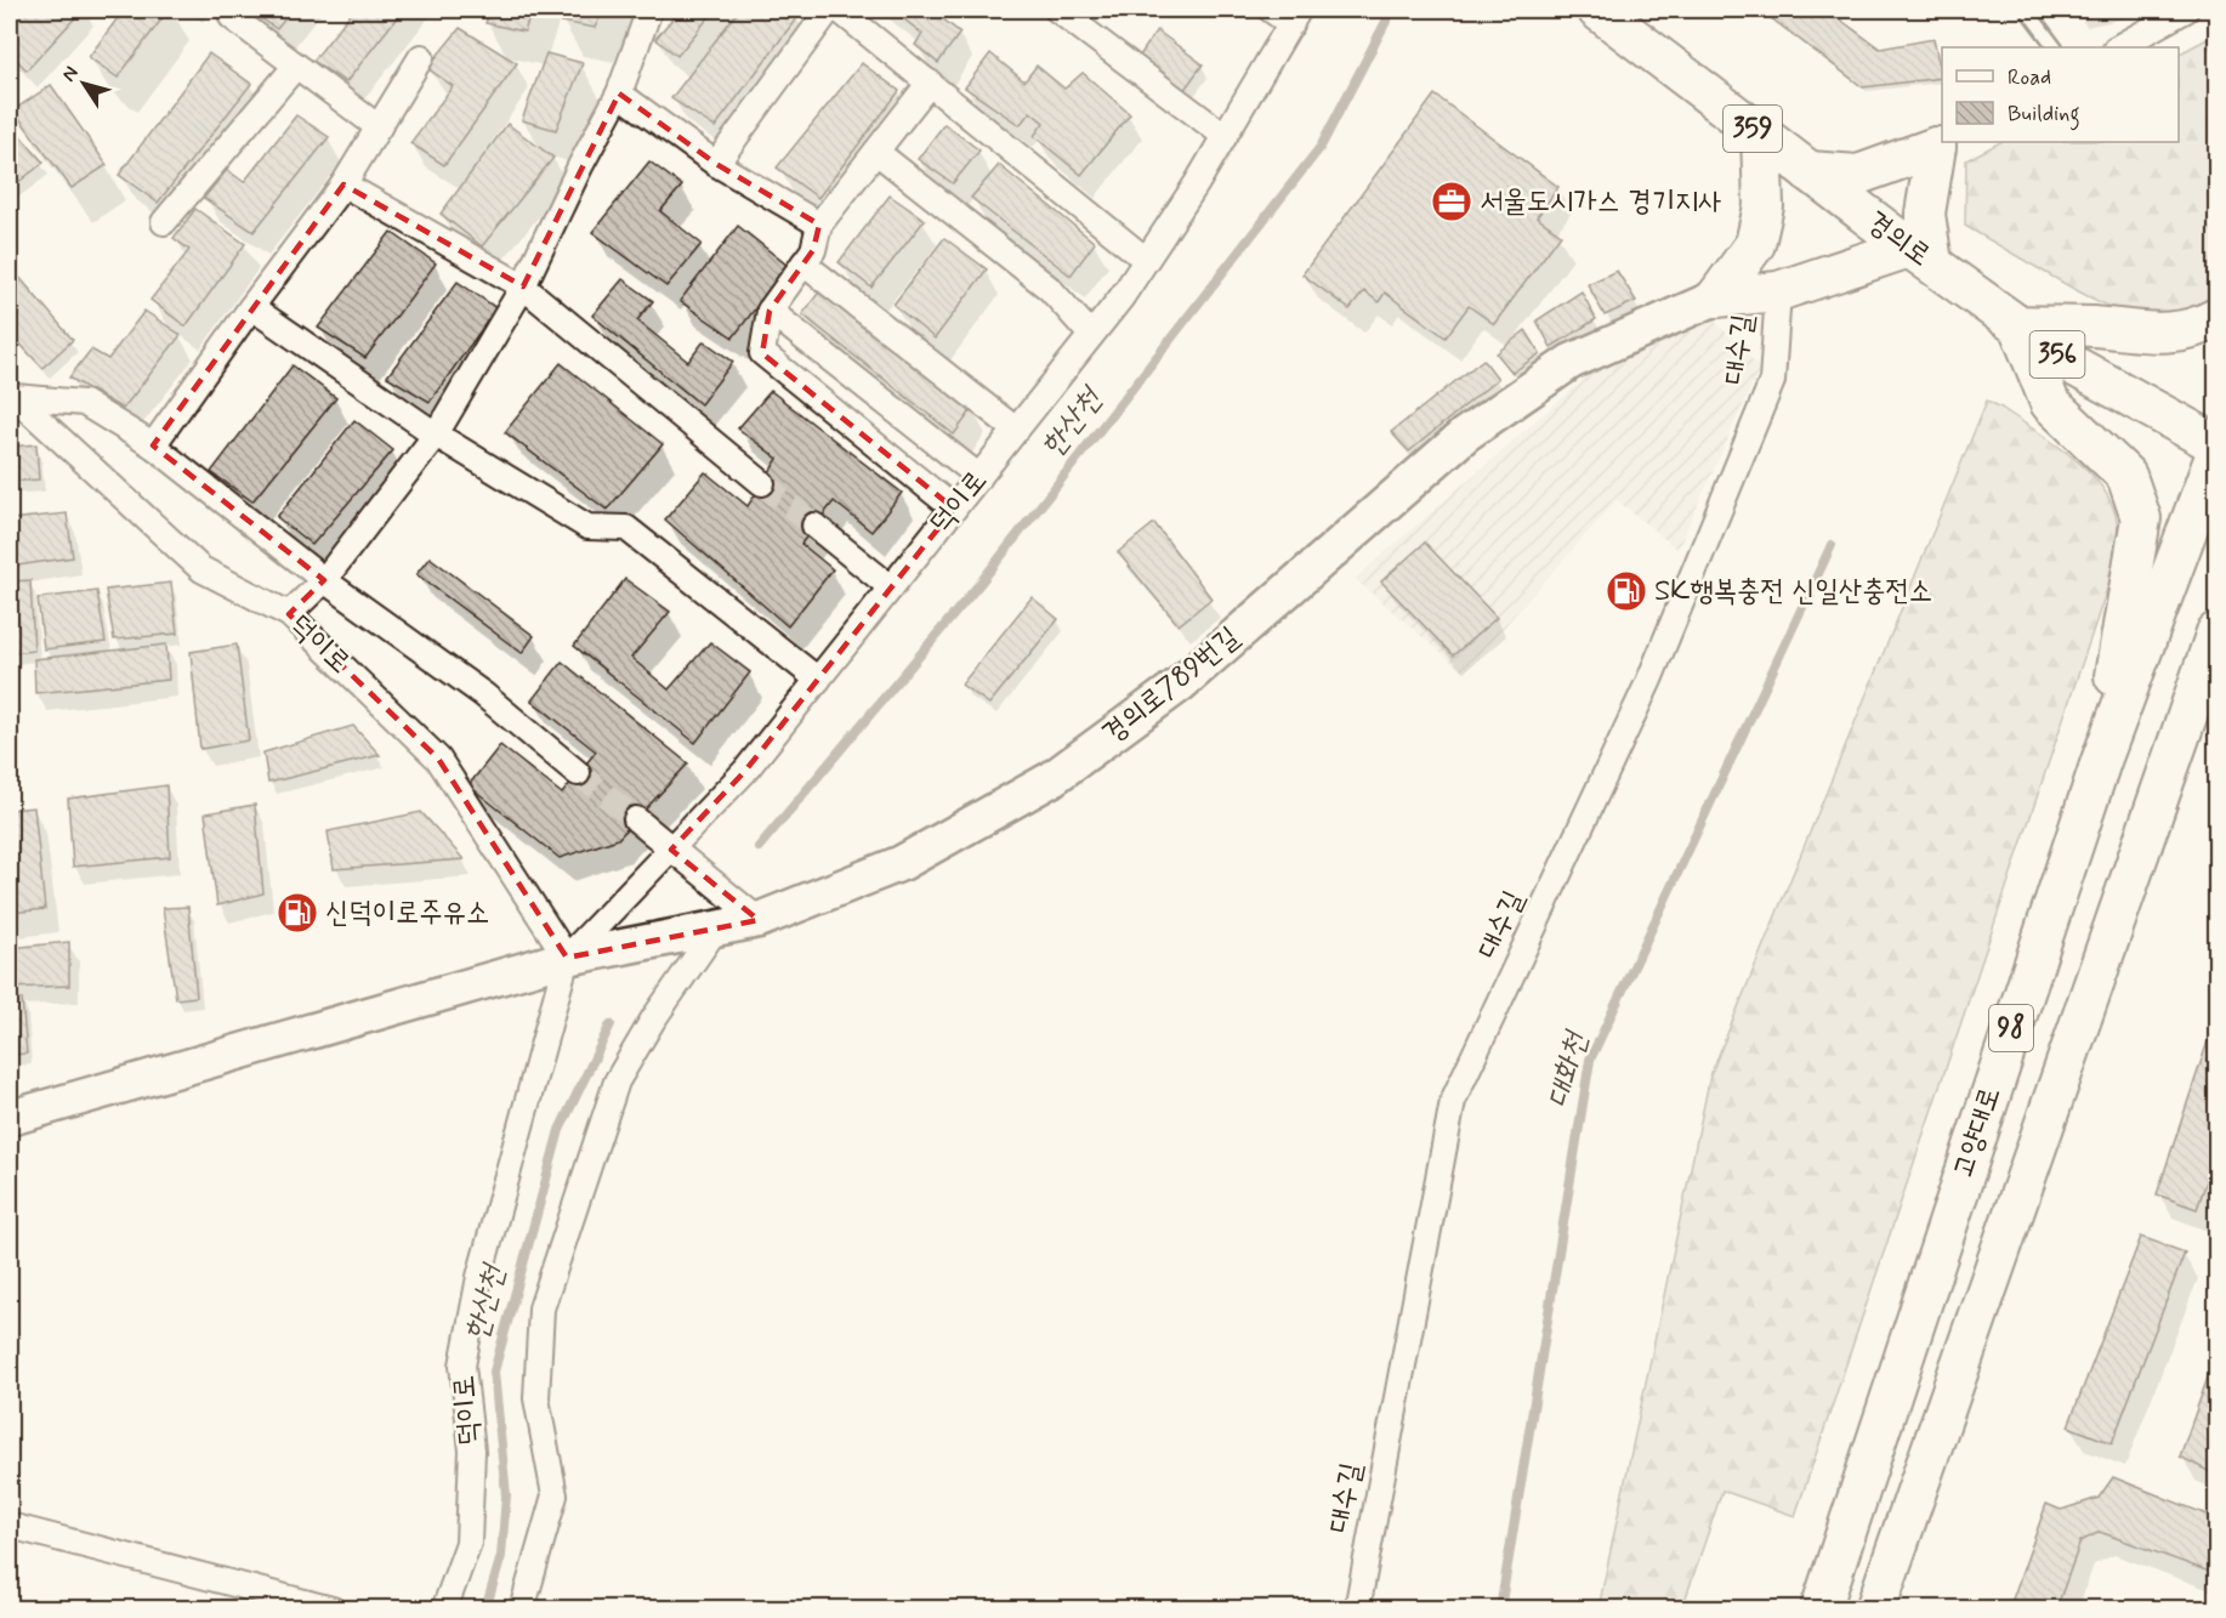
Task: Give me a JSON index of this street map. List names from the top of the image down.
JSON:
{
  "streets": {
    "main road": [
      "359",
      "경의로",
      "356",
      "덕이로",
      "경의로789번길",
      "98",
      "고양대로"
    ],
    "street": ["대수길"]
  },
  "crossings": [
    ["덕이로", "경의로789번길"]
  ],
  "water": ["한산천", "대화천"],
  "places": {
    "office": ["서울도시가스 경기지사"],
    "fuel station": ["SK행복충전 신일산충전소", "신덕이로주유소"]
  },
  "legend": ["Road", "Building"],
  "north": "top left"
}
